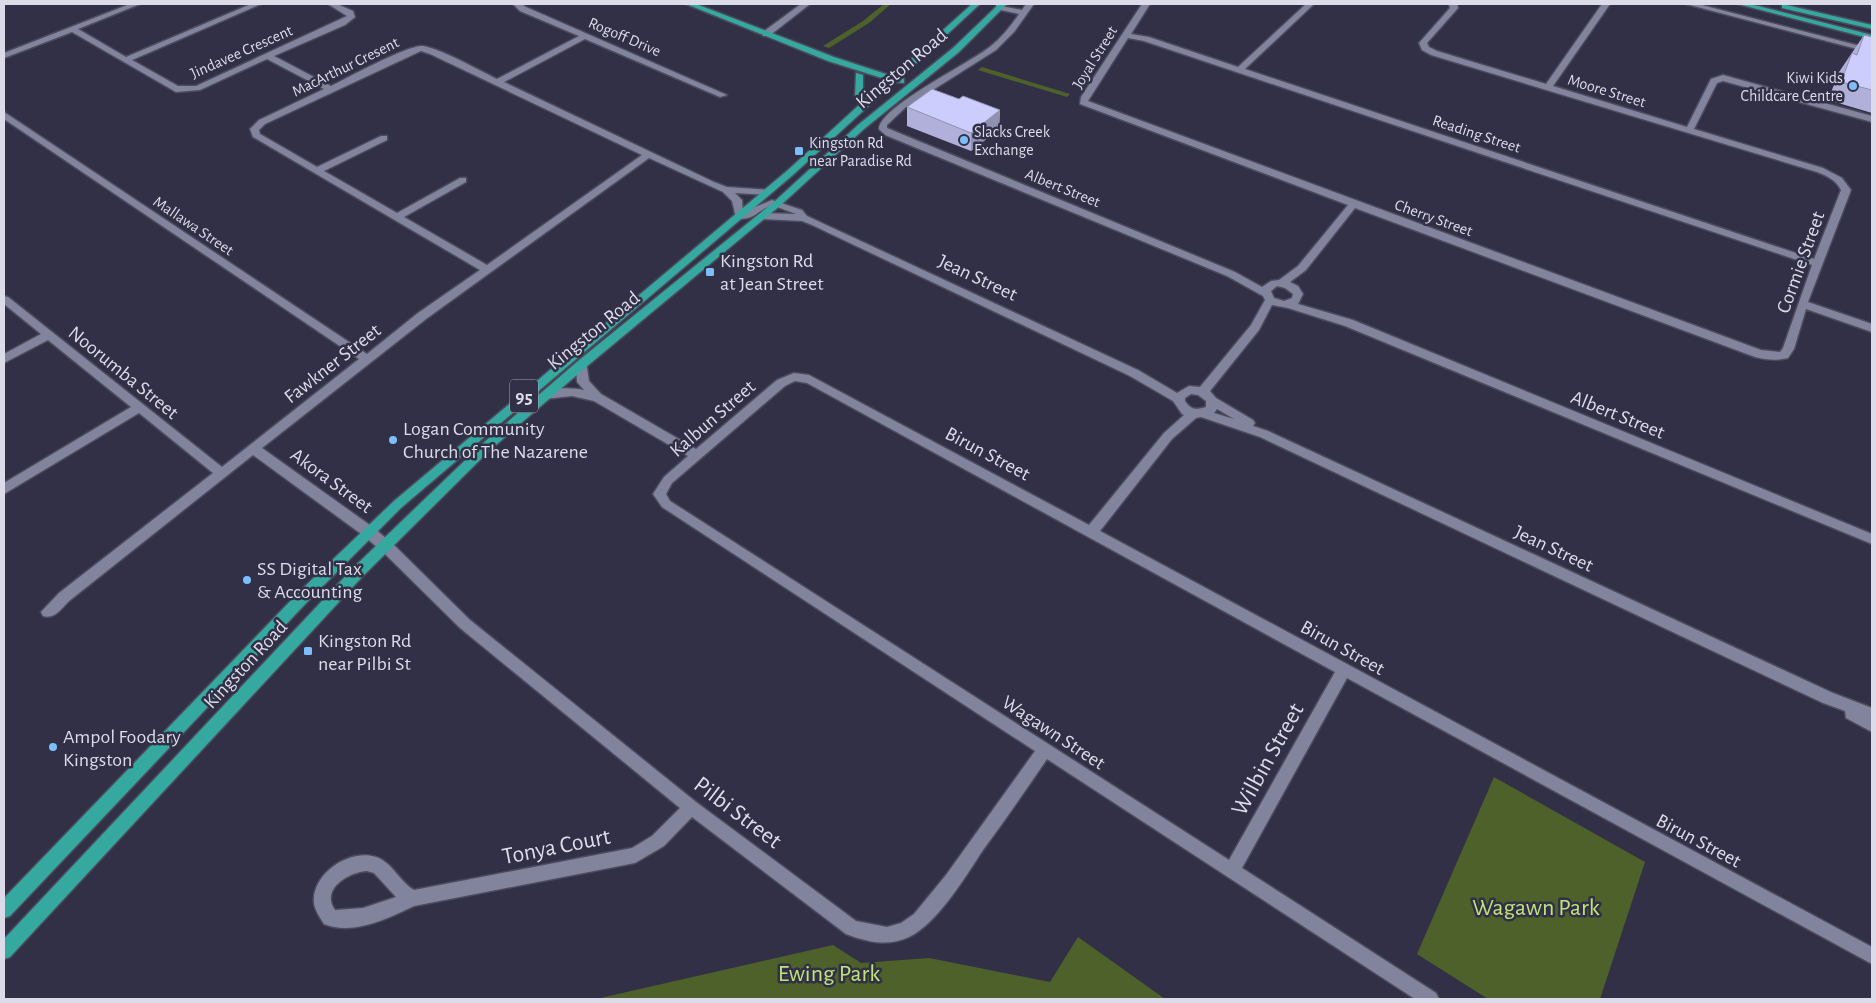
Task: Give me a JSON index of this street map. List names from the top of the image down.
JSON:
{
  "streets": {
    "main road": ["Kingston Road", "95"],
    "street": [
      "Rogoff Drive",
      "Jindavee Crescent",
      "Joyal Street",
      "MacArthur Cresent",
      "Moore Street",
      "Reading Street",
      "Albert Street",
      "Cherry Street",
      "Mallawa Street",
      "Cormie Street",
      "Jean Street",
      "Fawkner Street",
      "Noorumba Street",
      "Kalbun Street",
      "Birun Street",
      "Akora Street",
      "Wagawn Street",
      "Wilbin Street",
      "Pilbi Street",
      "Tonya Court"
    ]
  },
  "crossings": [
    ["Joyal Street", "Reading Street"],
    ["Joyal Street", "Cherry Street"],
    ["MacArthur Cresent", "Kingston Road"],
    ["MacArthur Cresent", "Fawkner Street"],
    ["Kingston Road", "Jean Street"],
    ["Kingston Road", "Akora Street"],
    ["Kingston Road", "Pilbi Street"],
    ["Moore Street", "Cormie Street"],
    ["Reading Street", "Cormie Street"],
    ["Cherry Street", "Cormie Street"],
    ["Mallawa Street", "Fawkner Street"],
    ["Fawkner Street", "Noorumba Street"],
    ["Fawkner Street", "Akora Street"],
    ["Kalbun Street", "Birun Street"],
    ["Kalbun Street", "Wagawn Street"],
    ["Birun Street", "Wilbin Street"],
    ["Akora Street", "Pilbi Street"],
    ["Wagawn Street", "Wilbin Street"],
    ["Wagawn Street", "Pilbi Street"],
    ["Pilbi Street", "Tonya Court"]
  ],
  "parks": ["Wagawn Park", "Ewing Park"],
  "places": {
    "other": [
      "Kiwi Kids Childcare Centre",
      "Slacks Creek Exchange",
      "Logan Community Church of The Nazarene",
      "SS Digital Tax & Accounting",
      "Ampol Foodary Kingston"
    ],
    "transit": ["Kingston Rd near Paradise Rd", "Kingston Rd at Jean Street", "Kingston Rd near Pilbi St"]
  }
}
